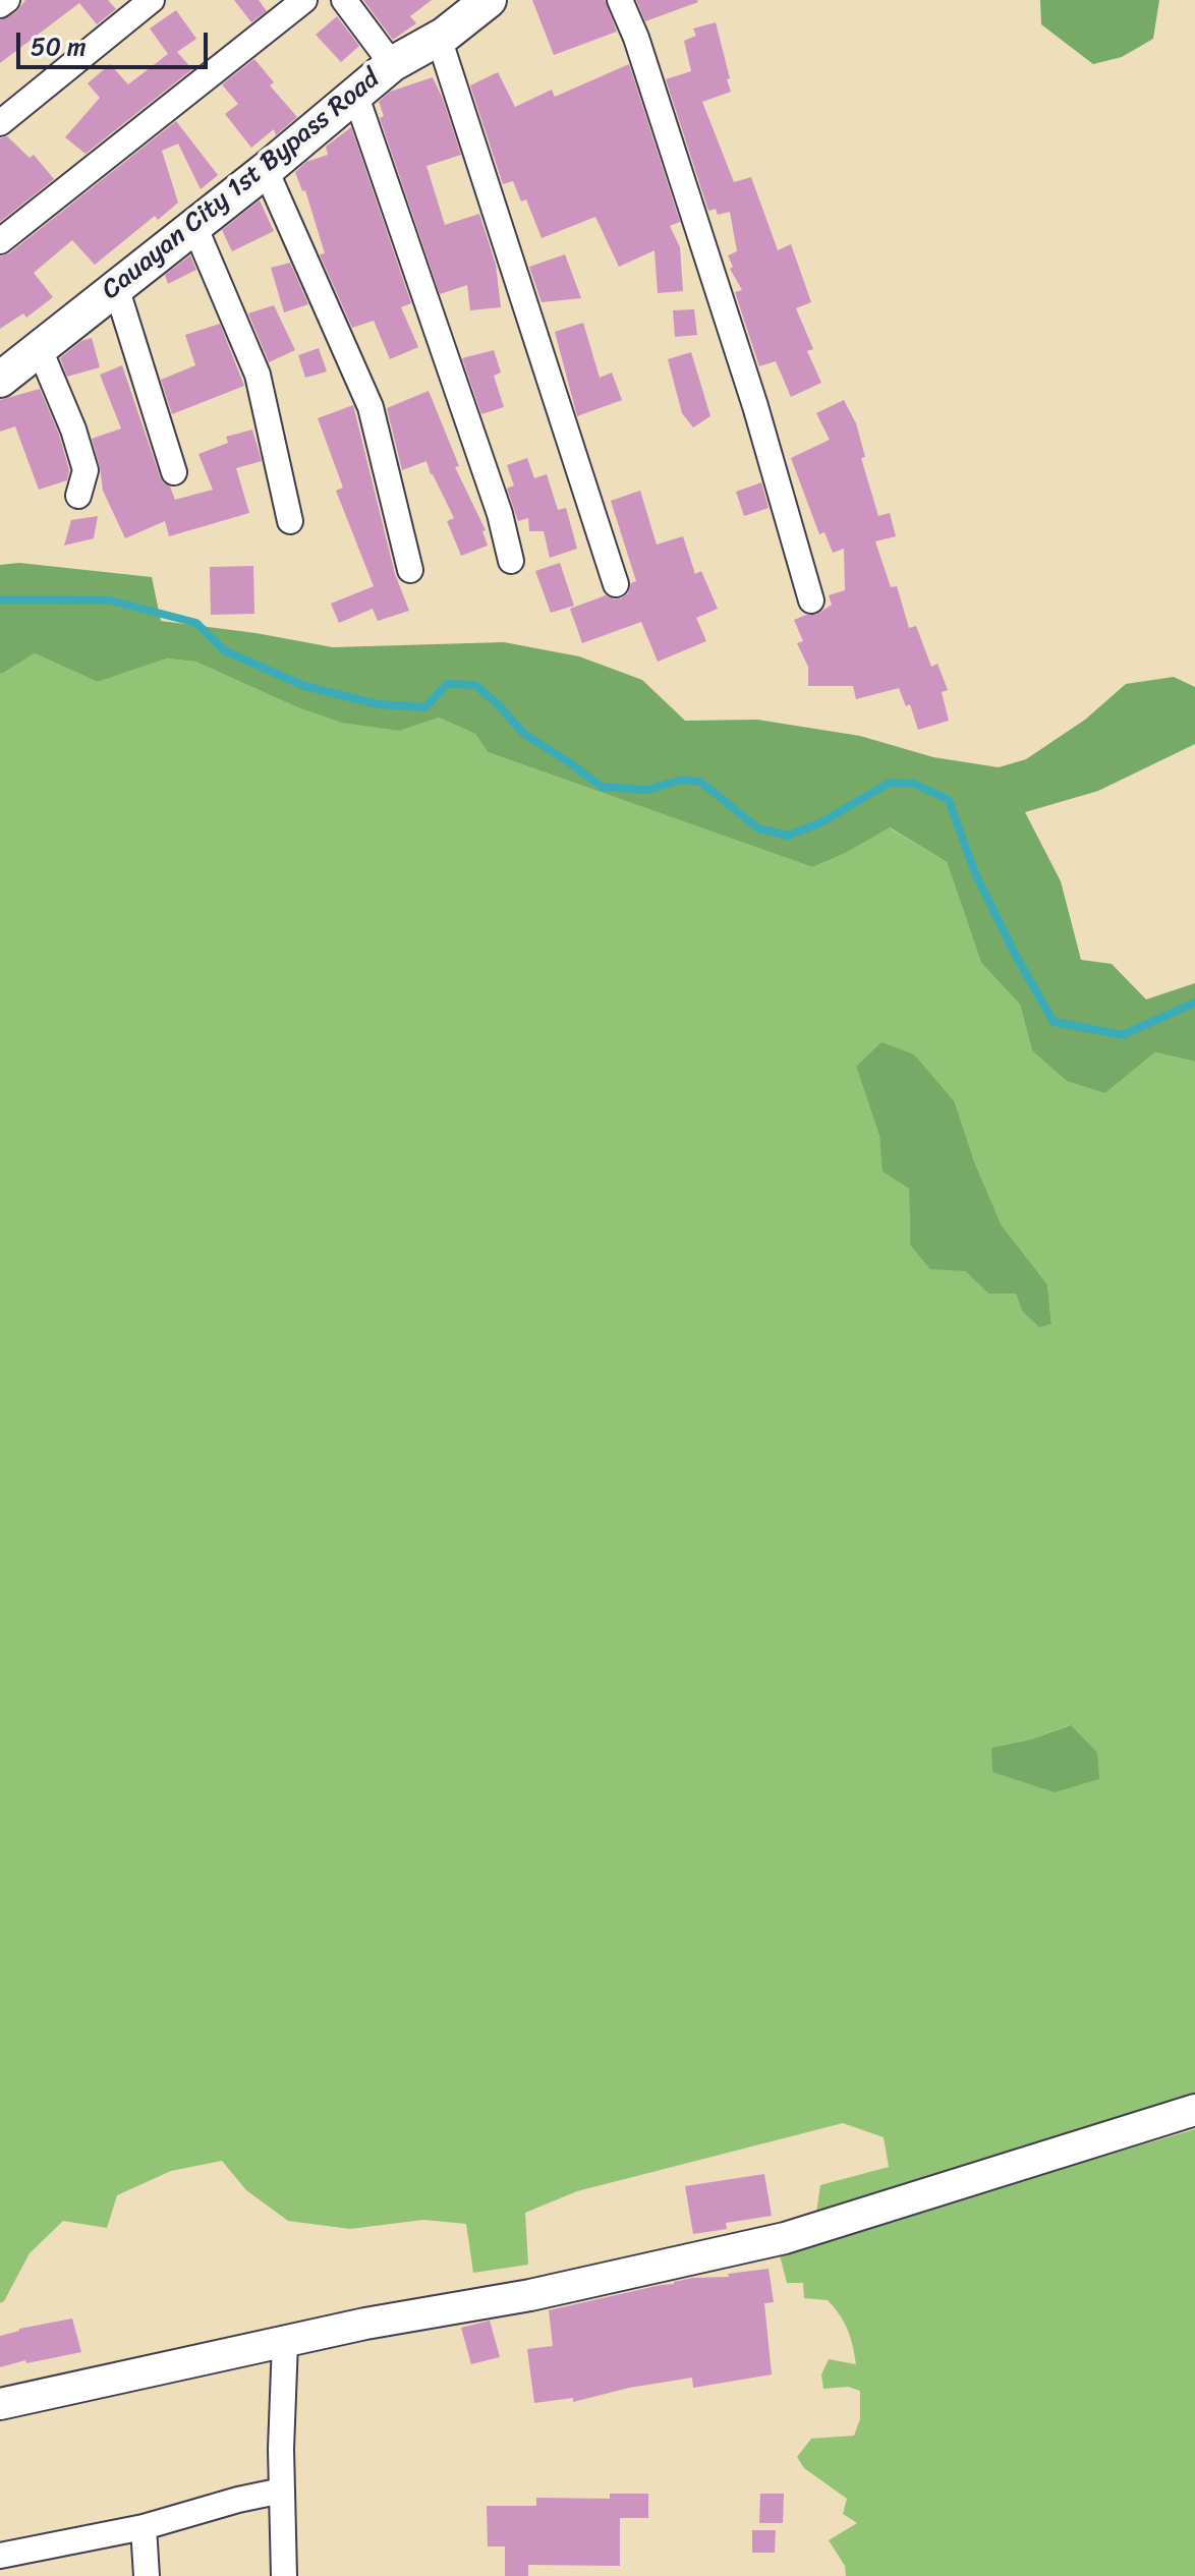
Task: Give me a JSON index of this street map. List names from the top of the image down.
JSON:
{
  "streets": {
    "main road": ["Cauayan City 1st Bypass Road"]
  },
  "scale_bar": "50 m"
}
